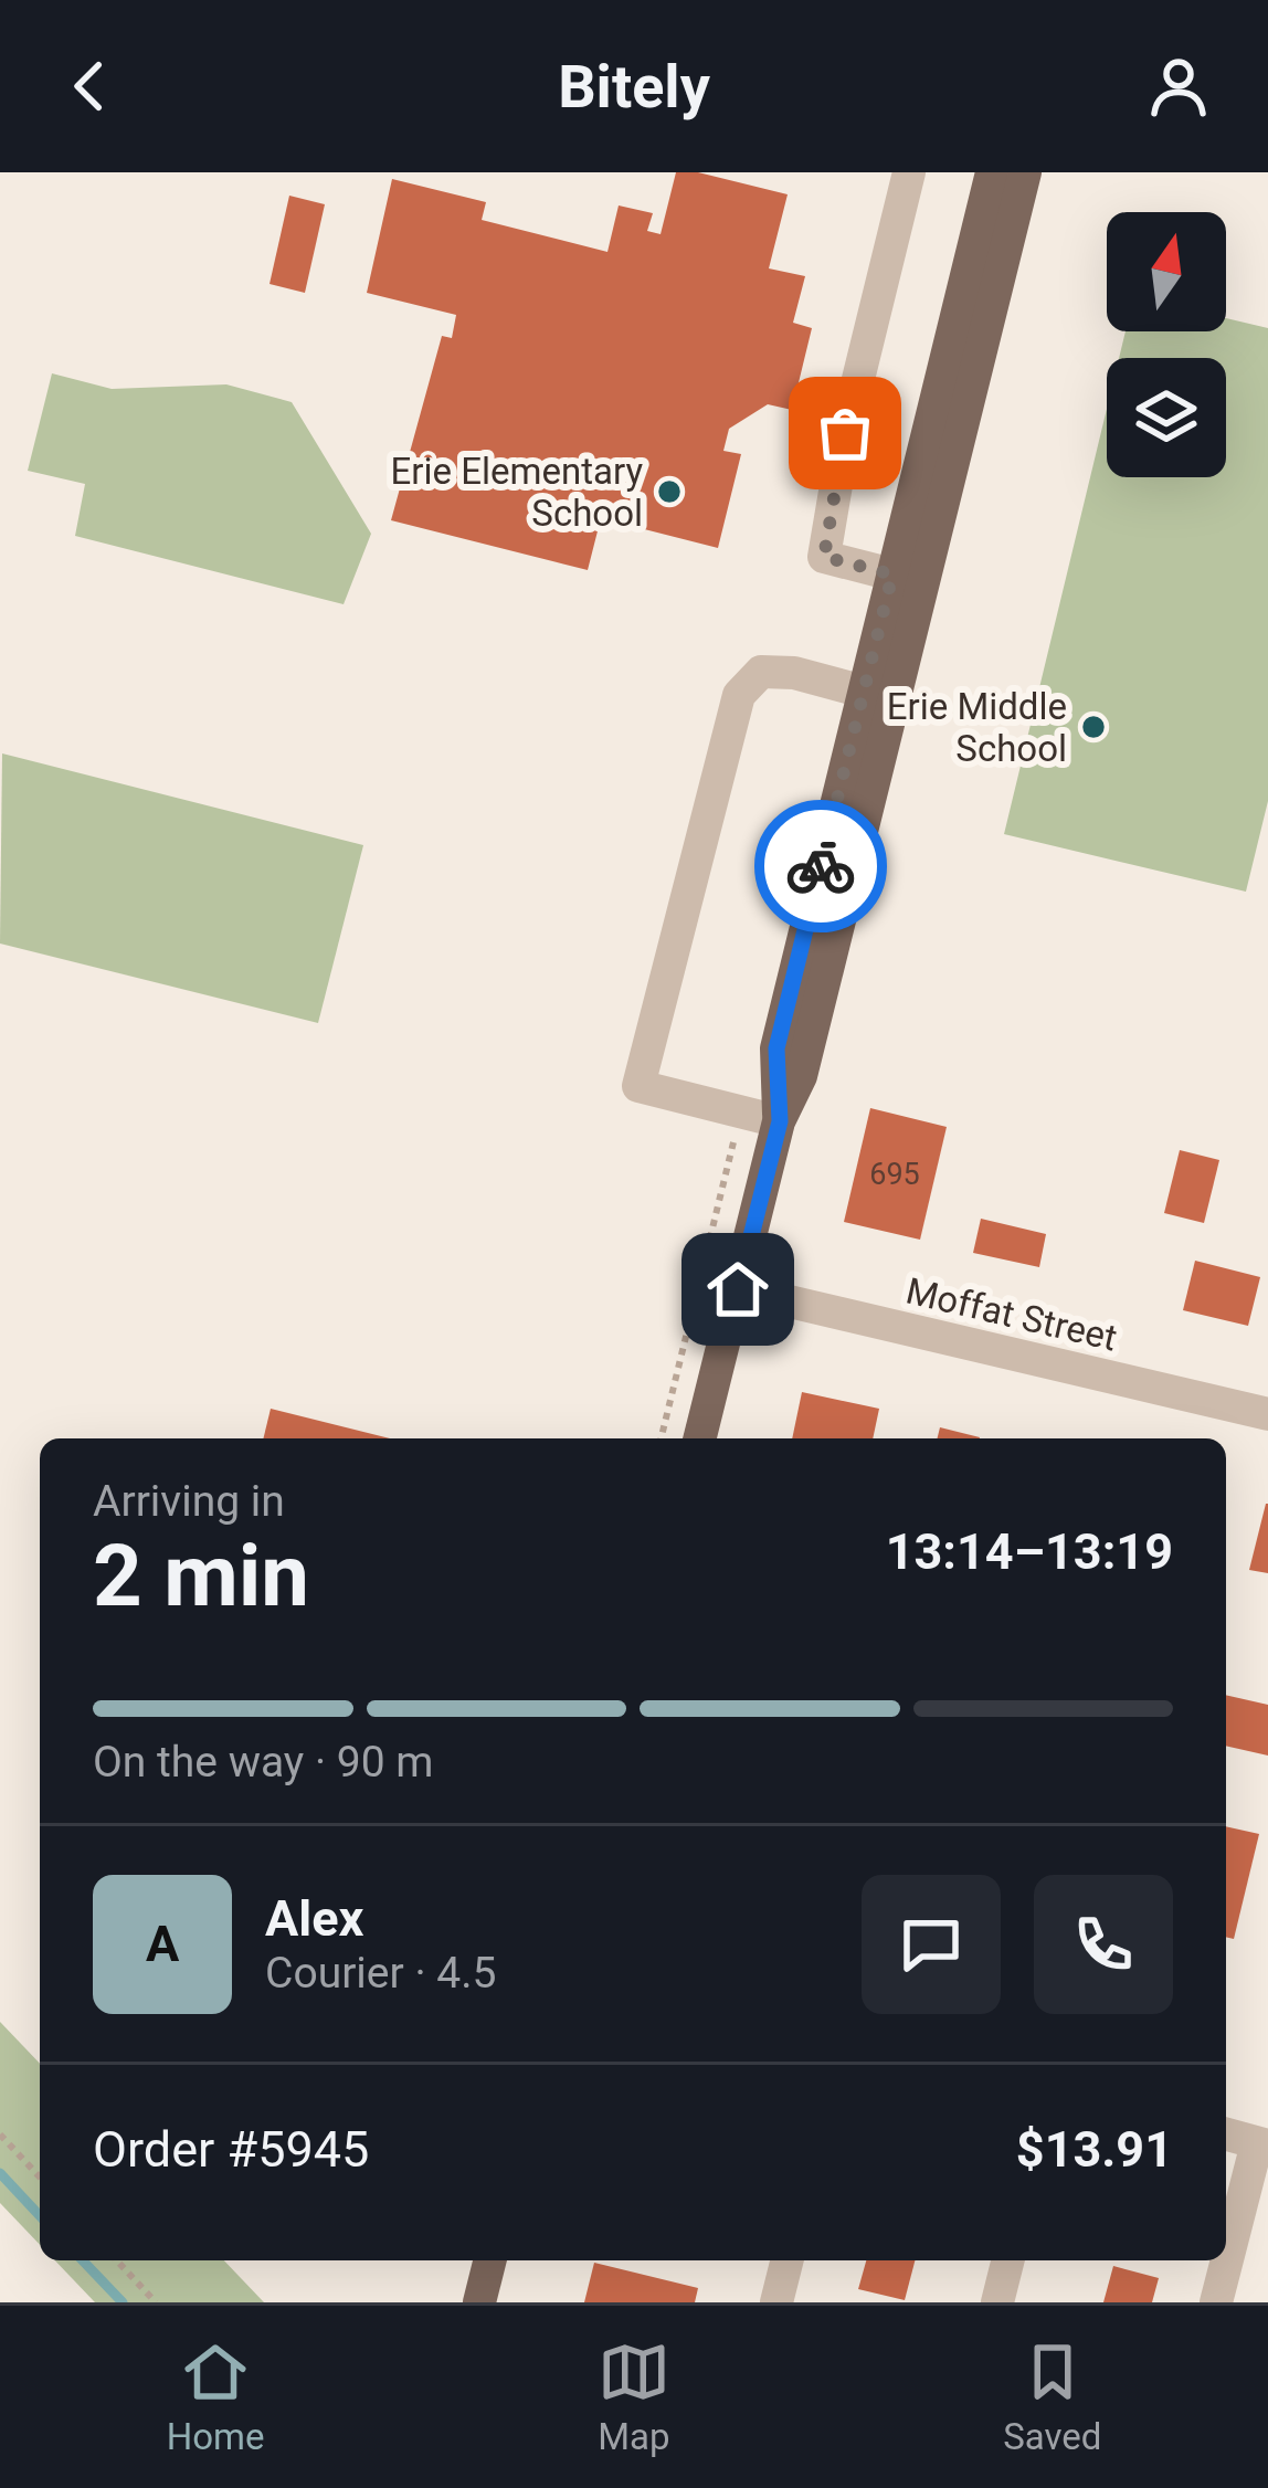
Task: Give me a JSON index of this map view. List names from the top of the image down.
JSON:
{
  "streets": {
    "street": ["Moffat Street"]
  },
  "places": ["Erie Elementary School", "Erie Middle School"],
  "house_numbers": ["695"],
  "north": "top",
  "page": {
    "header": "Bitely",
    "heading": ["2 min", "Arriving in", "13:14–13:19"],
    "panel": [
      "Alex",
      "Courier · 4.5",
      "Order #5945",
      "$13.91"
    ],
    "bar": "On the way · 90 m",
    "round": "A",
    "tabs": ["Home", "Map", "Saved"]
  }
}
